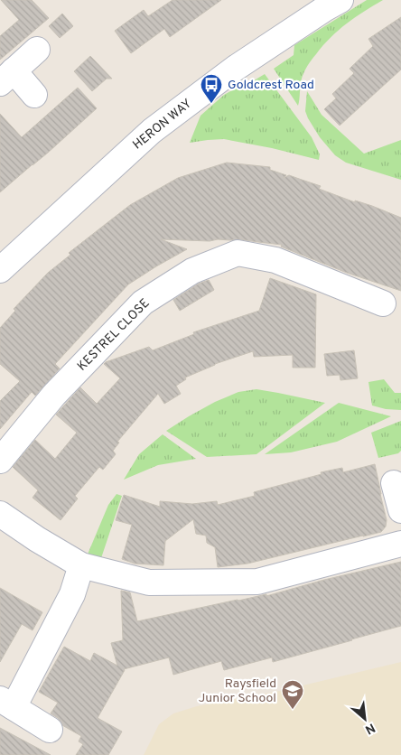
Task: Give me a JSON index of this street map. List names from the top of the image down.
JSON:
{
  "streets": {
    "street": ["HERON WAY", "KESTREL CLOSE"]
  },
  "places": {
    "bus stop": ["Goldcrest Road"],
    "school or university": ["Raysfield Junior School"]
  },
  "north": "bottom right"
}
